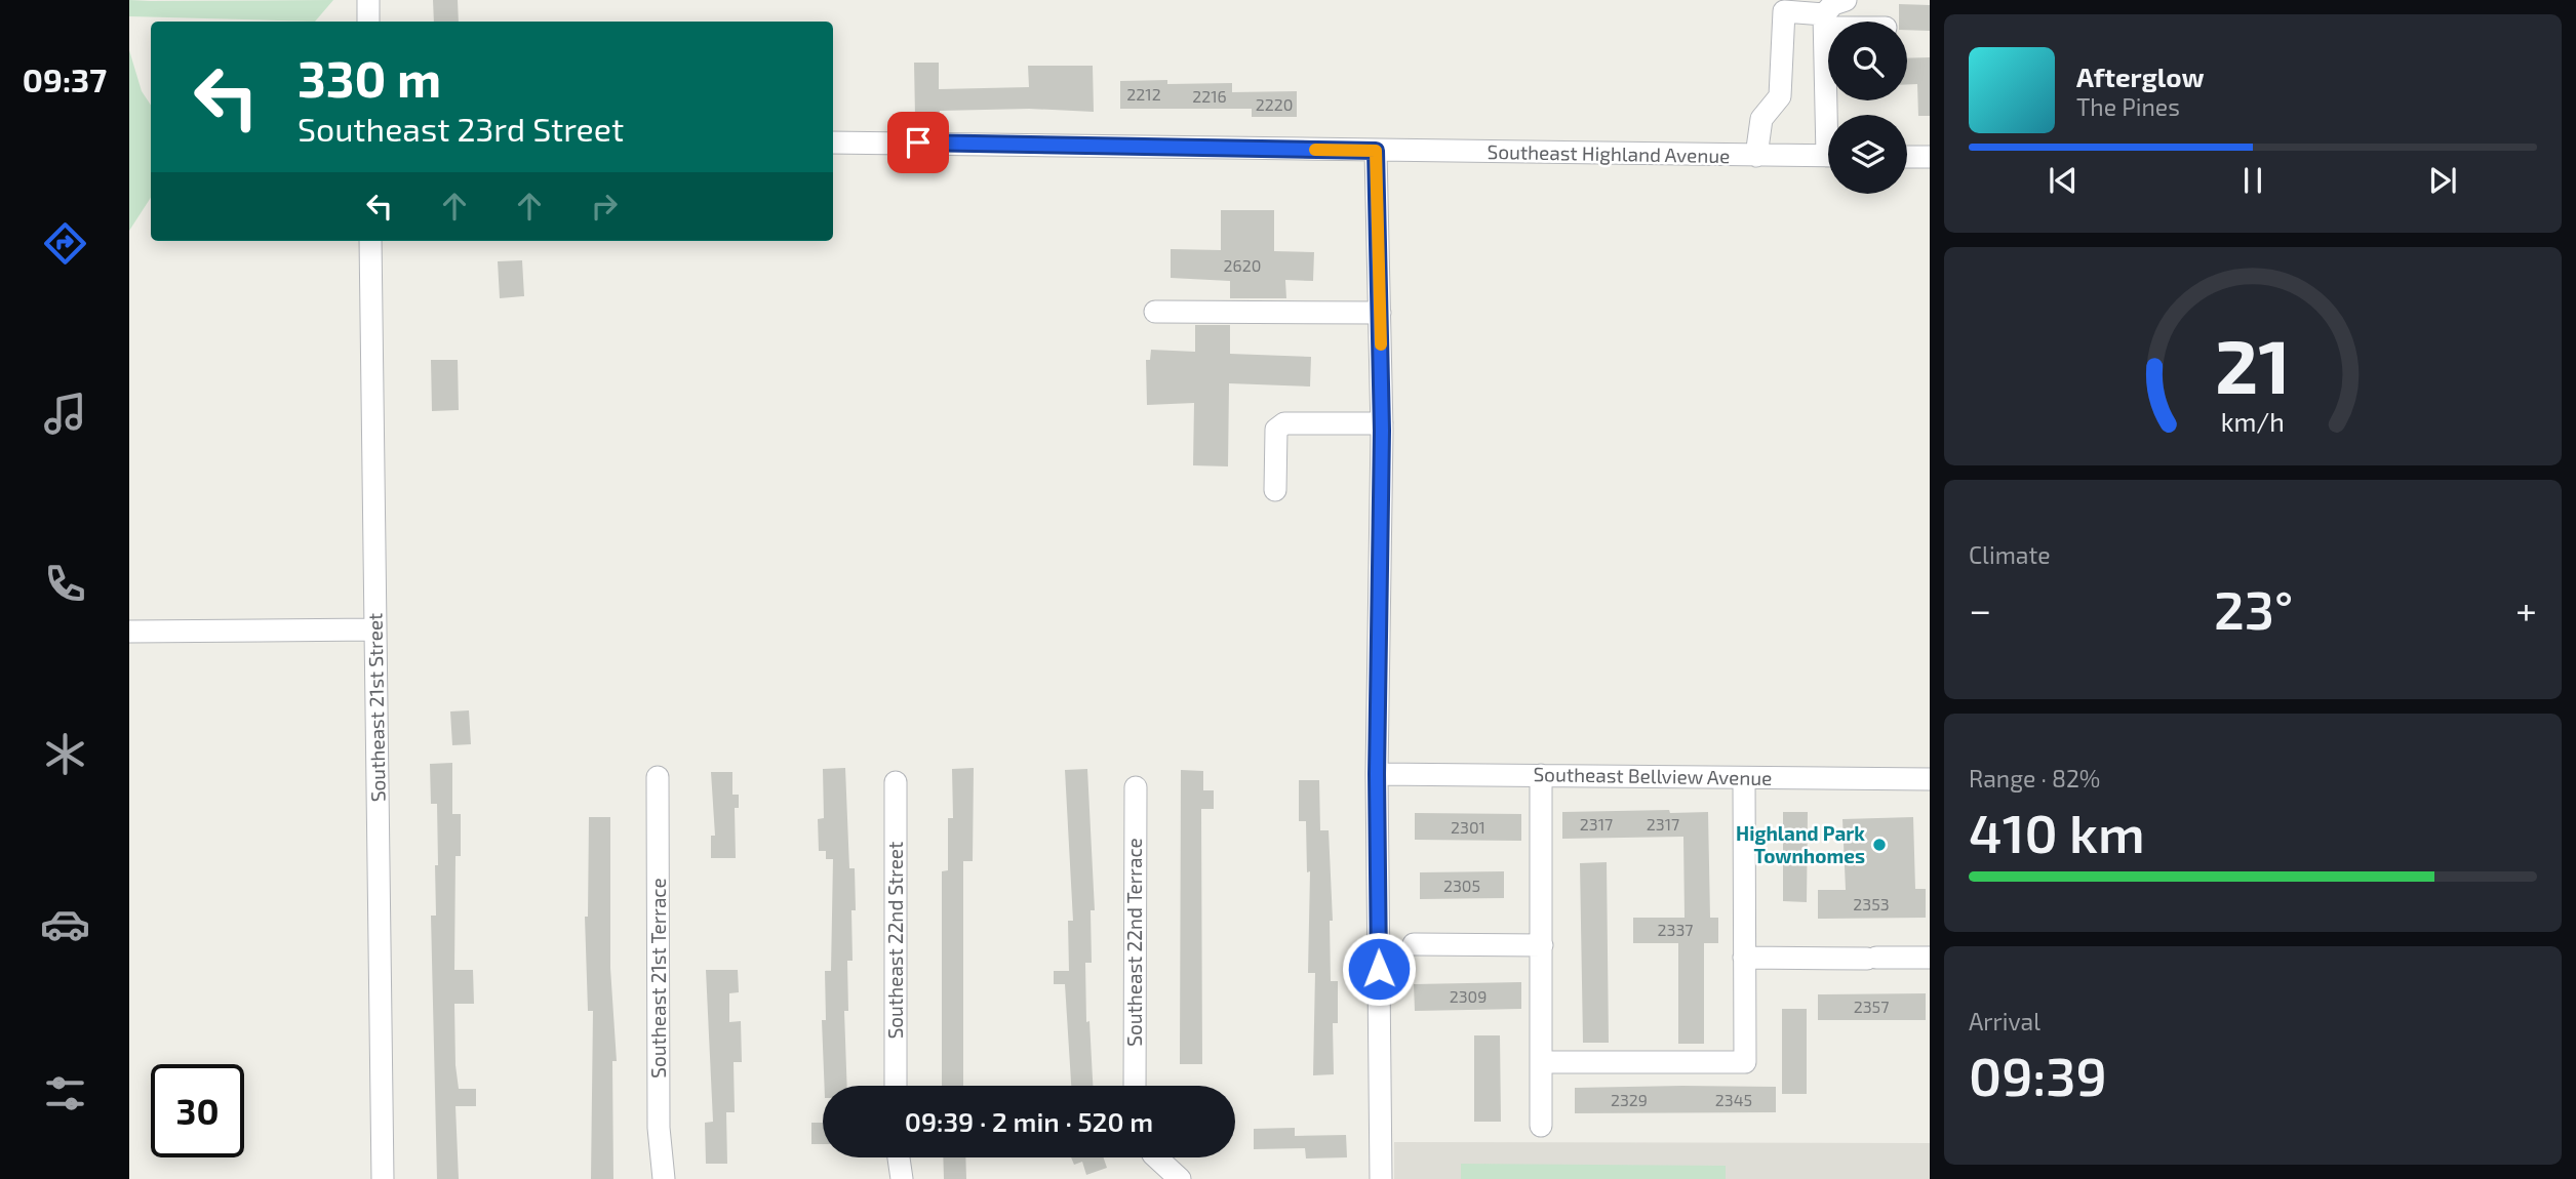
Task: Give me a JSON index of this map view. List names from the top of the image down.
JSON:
{
  "streets": {
    "street": [
      "Southeast Highland Avenue",
      "Southeast 21st Street",
      "Southeast Bellview Avenue",
      "Southeast 22nd Street",
      "Southeast 22nd Terrace",
      "Southeast 21st Terrace"
    ]
  },
  "places": ["Highland Park Townhomes"],
  "house_numbers": [
    "2212",
    "2216",
    "2220",
    "2620",
    "2317",
    "2317",
    "2301",
    "2305",
    "2353",
    "2337",
    "2309",
    "2357",
    "2329",
    "2345"
  ],
  "page": {
    "tabs": "09:37",
    "turn": ["330 m", "Southeast 23rd Street"],
    "song": ["Afterglow", "The Pines"],
    "tile": [
      "Climate",
      ["Range · 82%", "410 km"],
      ["Arrival", "09:39"]
    ],
    "heat": ["−", "23°", "+"],
    "limit": "30",
    "trip": "09:39 · 2 min · 520 m",
    "gauge": ["21", "km/h"]
  }
}
